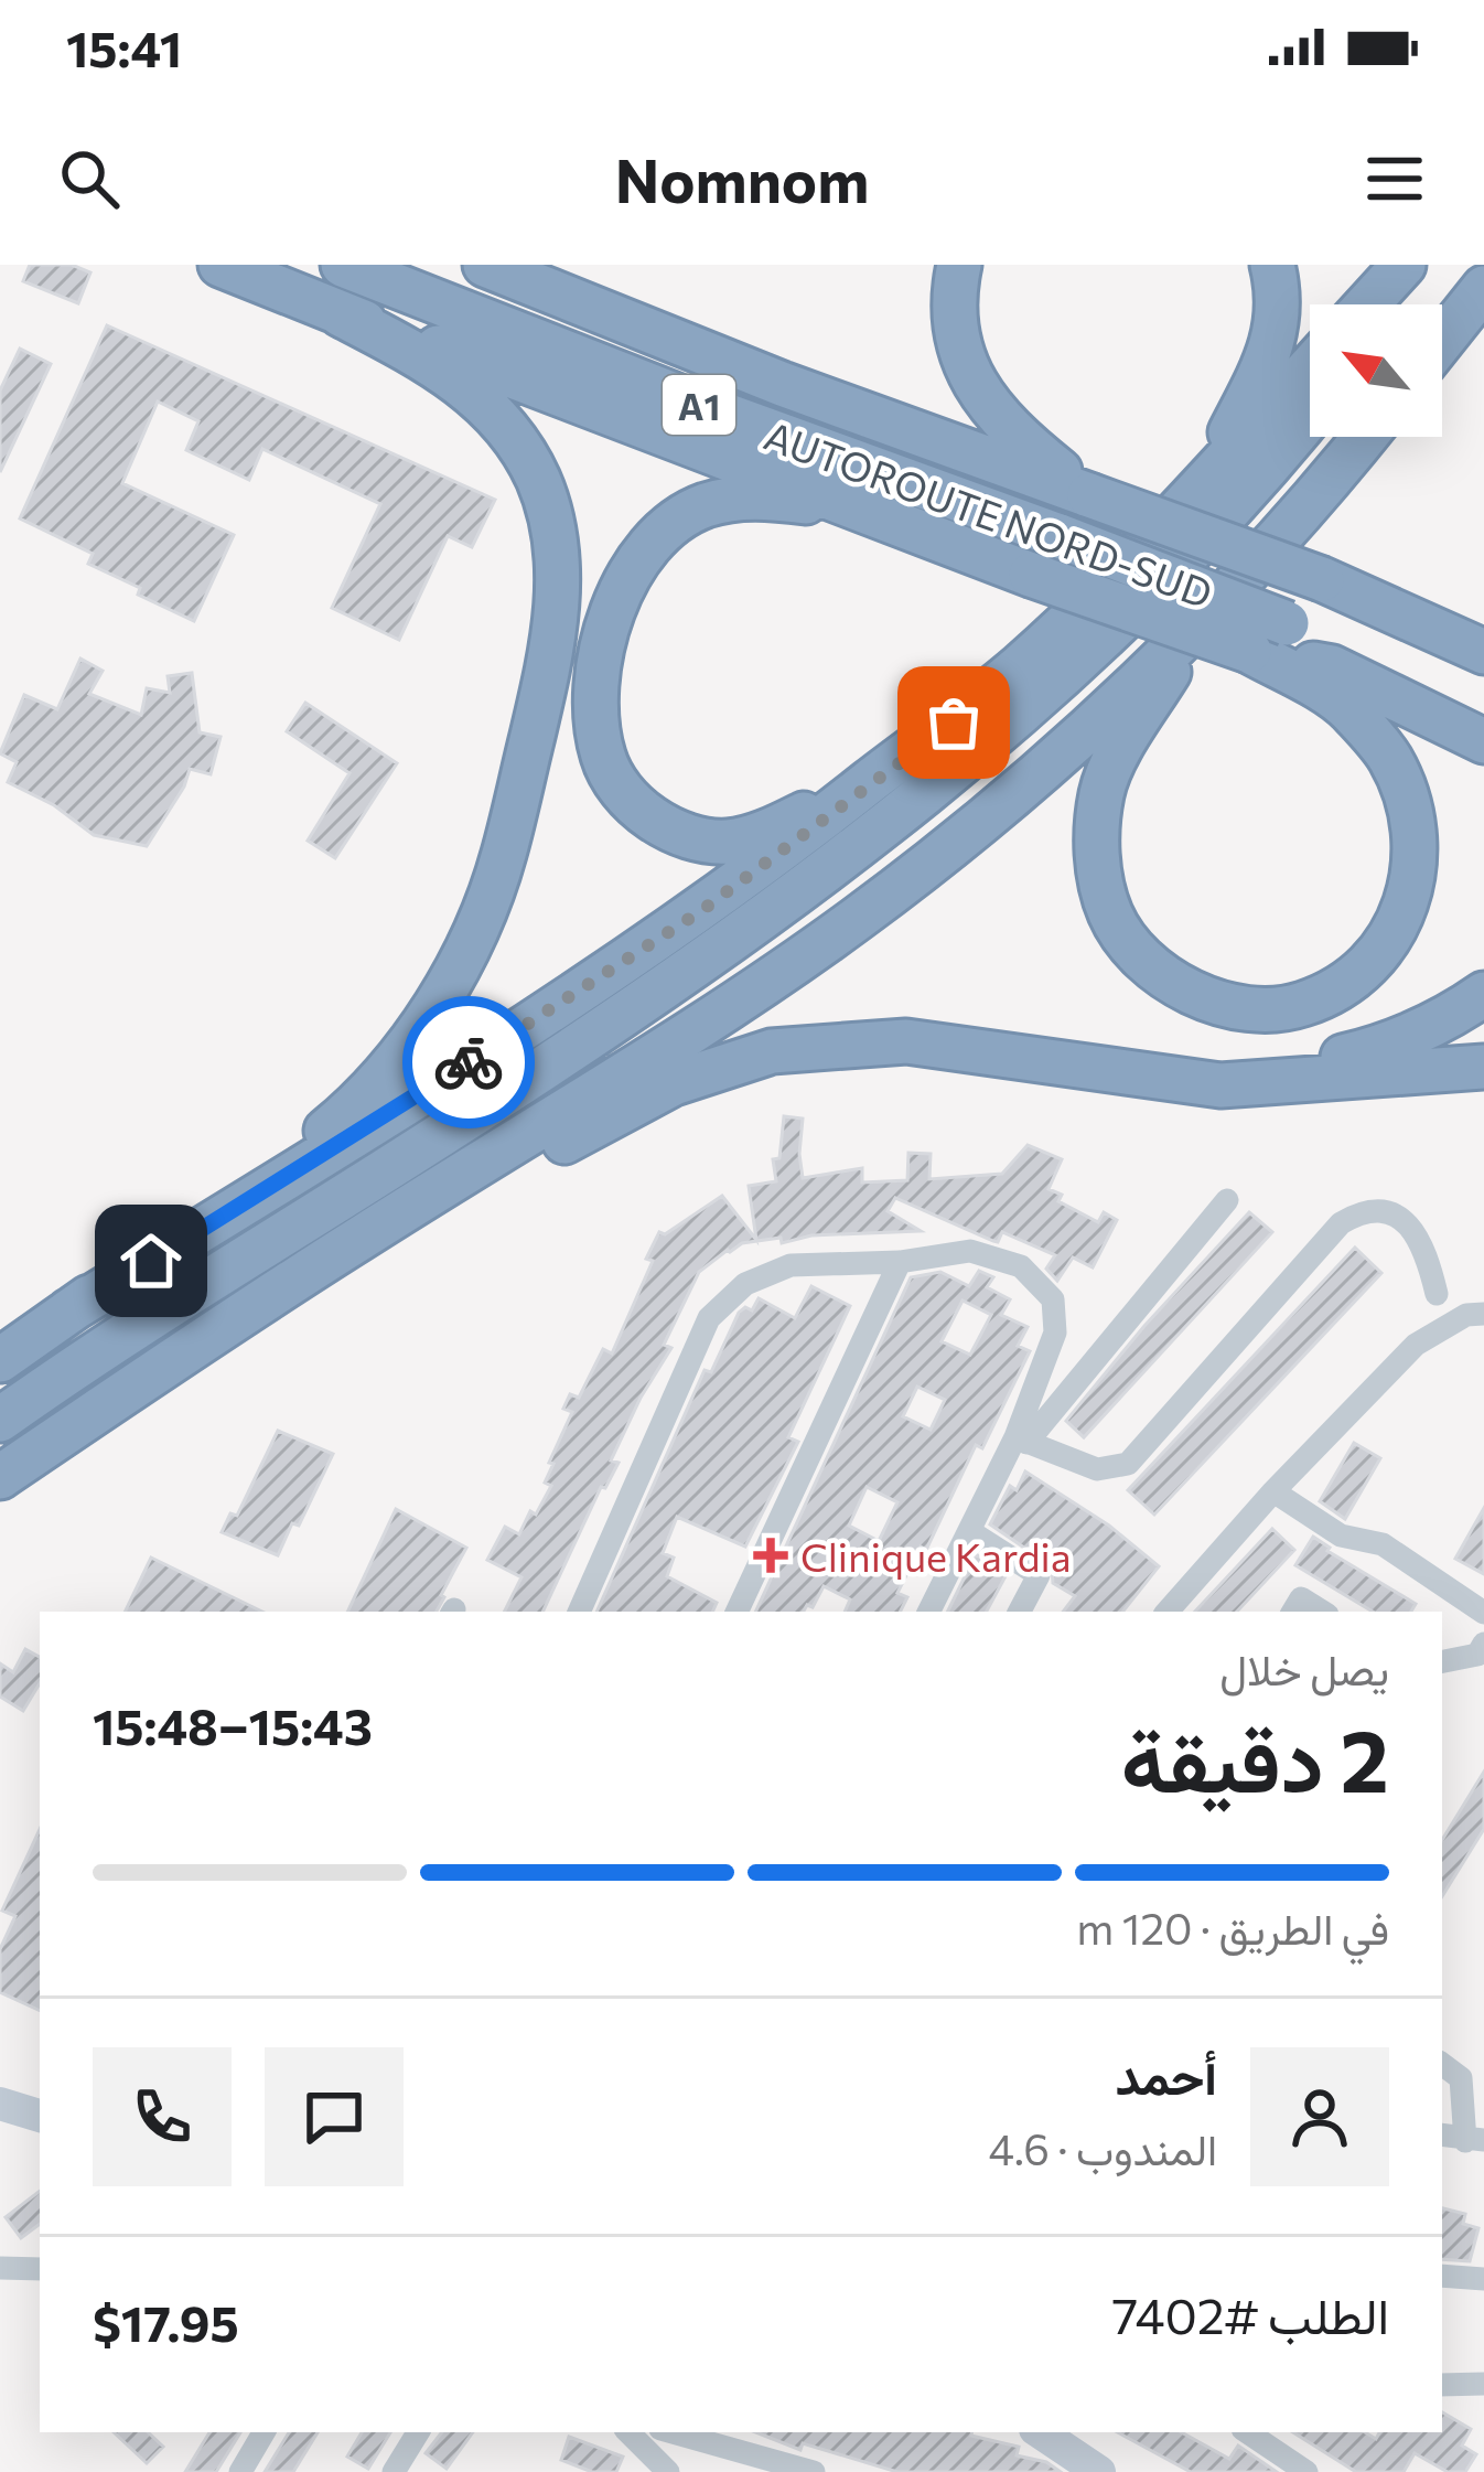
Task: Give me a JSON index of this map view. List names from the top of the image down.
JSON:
{
  "streets": {
    "highway": ["A1", "AUTOROUTE NORD-SUD"]
  },
  "places": {
    "health": ["Clinique Kardia"]
  },
  "north": "top left",
  "page": {
    "status": "15:41",
    "header": "Nomnom",
    "heading": ["2 دقيقة", "يصل خلال", "15:43–15:48"],
    "panel": [
      "أحمد",
      "المندوب · 4.6",
      "الطلب #7402",
      "$17.95"
    ],
    "bar": "في الطريق · 120 m"
  }
}
